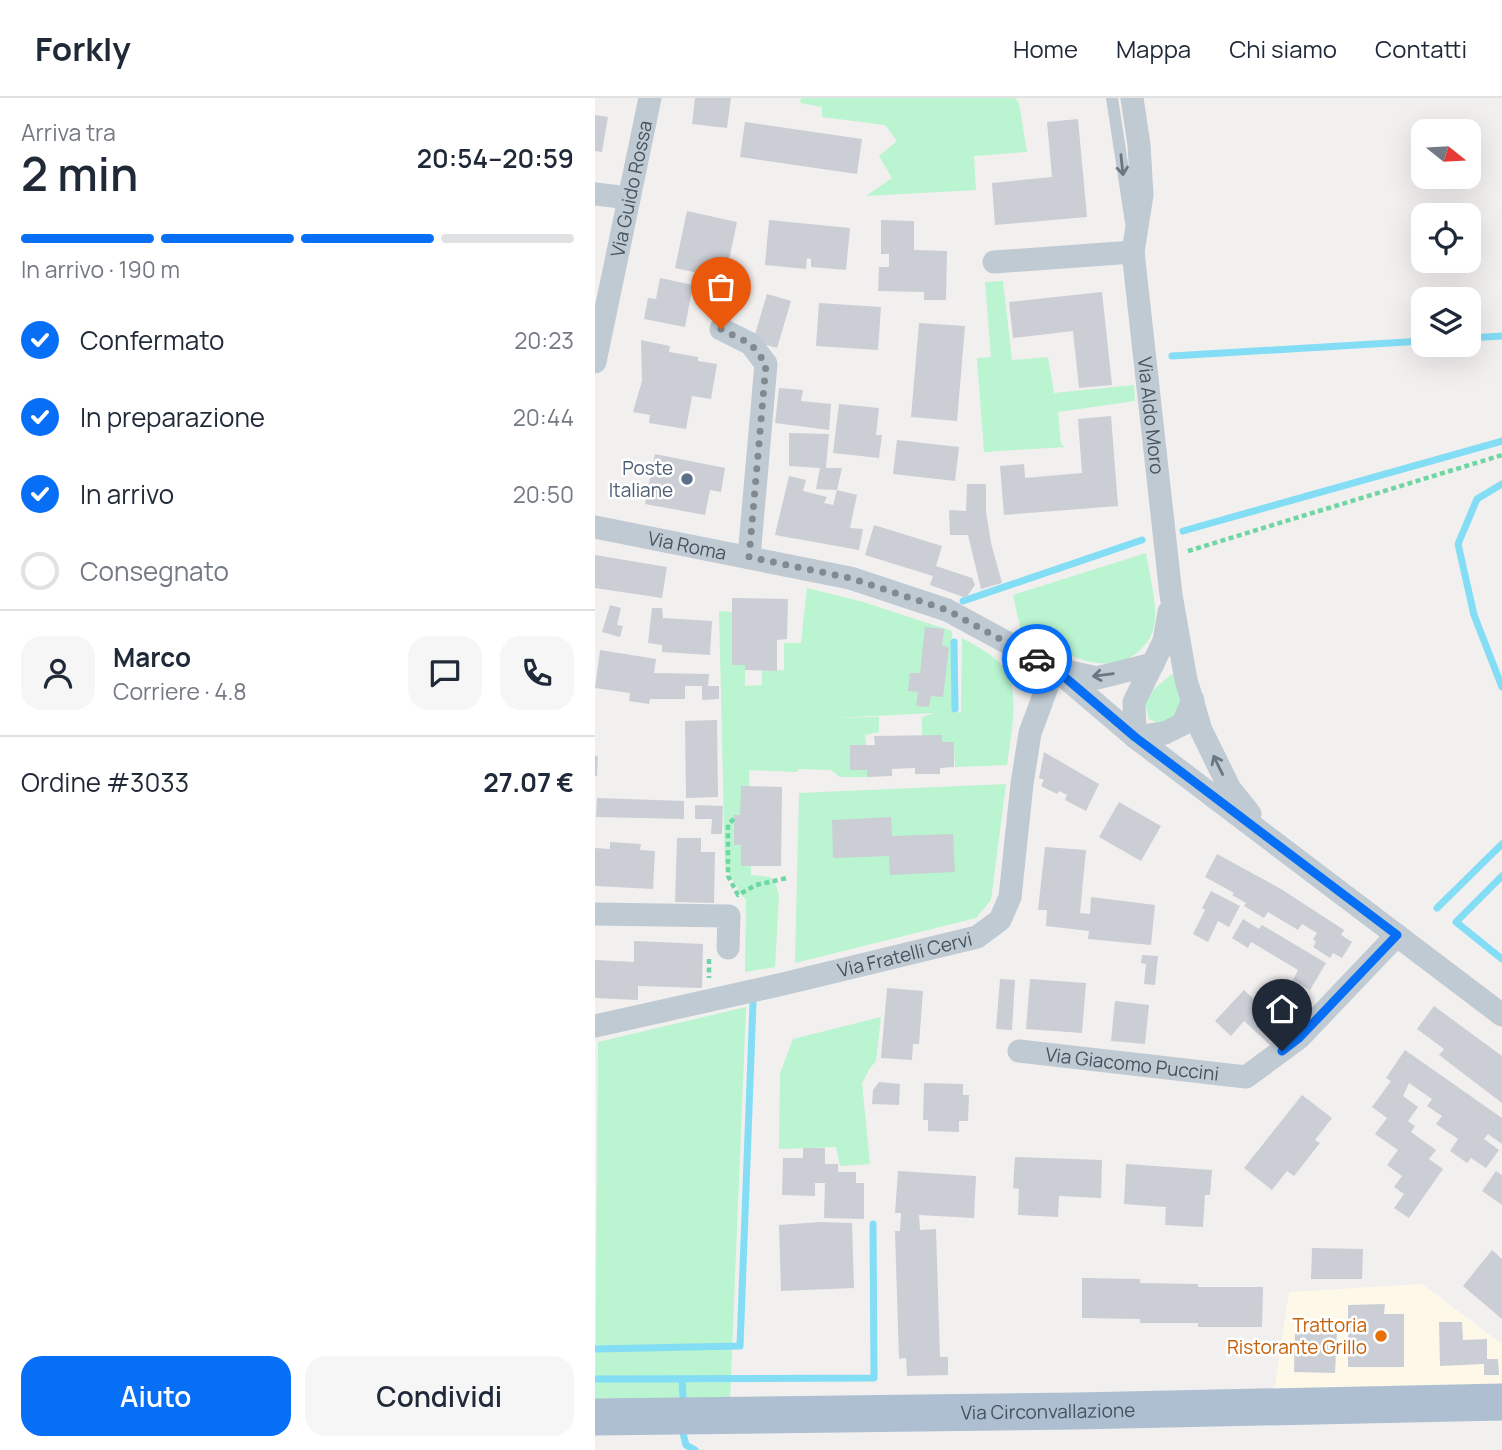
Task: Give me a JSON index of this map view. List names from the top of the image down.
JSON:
{
  "streets": {
    "main road": ["Via Circonvallazione"],
    "street": [
      "Via Guido Rossa",
      "Via Aldo Moro",
      "Via Roma",
      "Via Fratelli Cervi",
      "Via Giacomo Puccini"
    ]
  },
  "crossings": [
    ["Via Roma", "Via Fratelli Cervi"]
  ],
  "places": ["Poste Italiane", "Trattoria Ristorante Grillo"],
  "north": "right",
  "page": {
    "header": "Forkly",
    "nav": [
      "Home",
      "Mappa",
      "Chi siamo",
      "Contatti"
    ],
    "heading": ["2 min", "Arriva tra", "20:54–20:59"],
    "panel": [
      "Marco",
      "Corriere · 4.8",
      "Ordine #3033",
      "27.07 €"
    ],
    "bar": "In arrivo · 190 m",
    "list": [
      ["Confermato", "20:23"],
      ["In preparazione", "20:44"],
      ["In arrivo", "20:50"],
      "Consegnato"
    ],
    "buttons": ["Aiuto", "Condividi"]
  }
}
